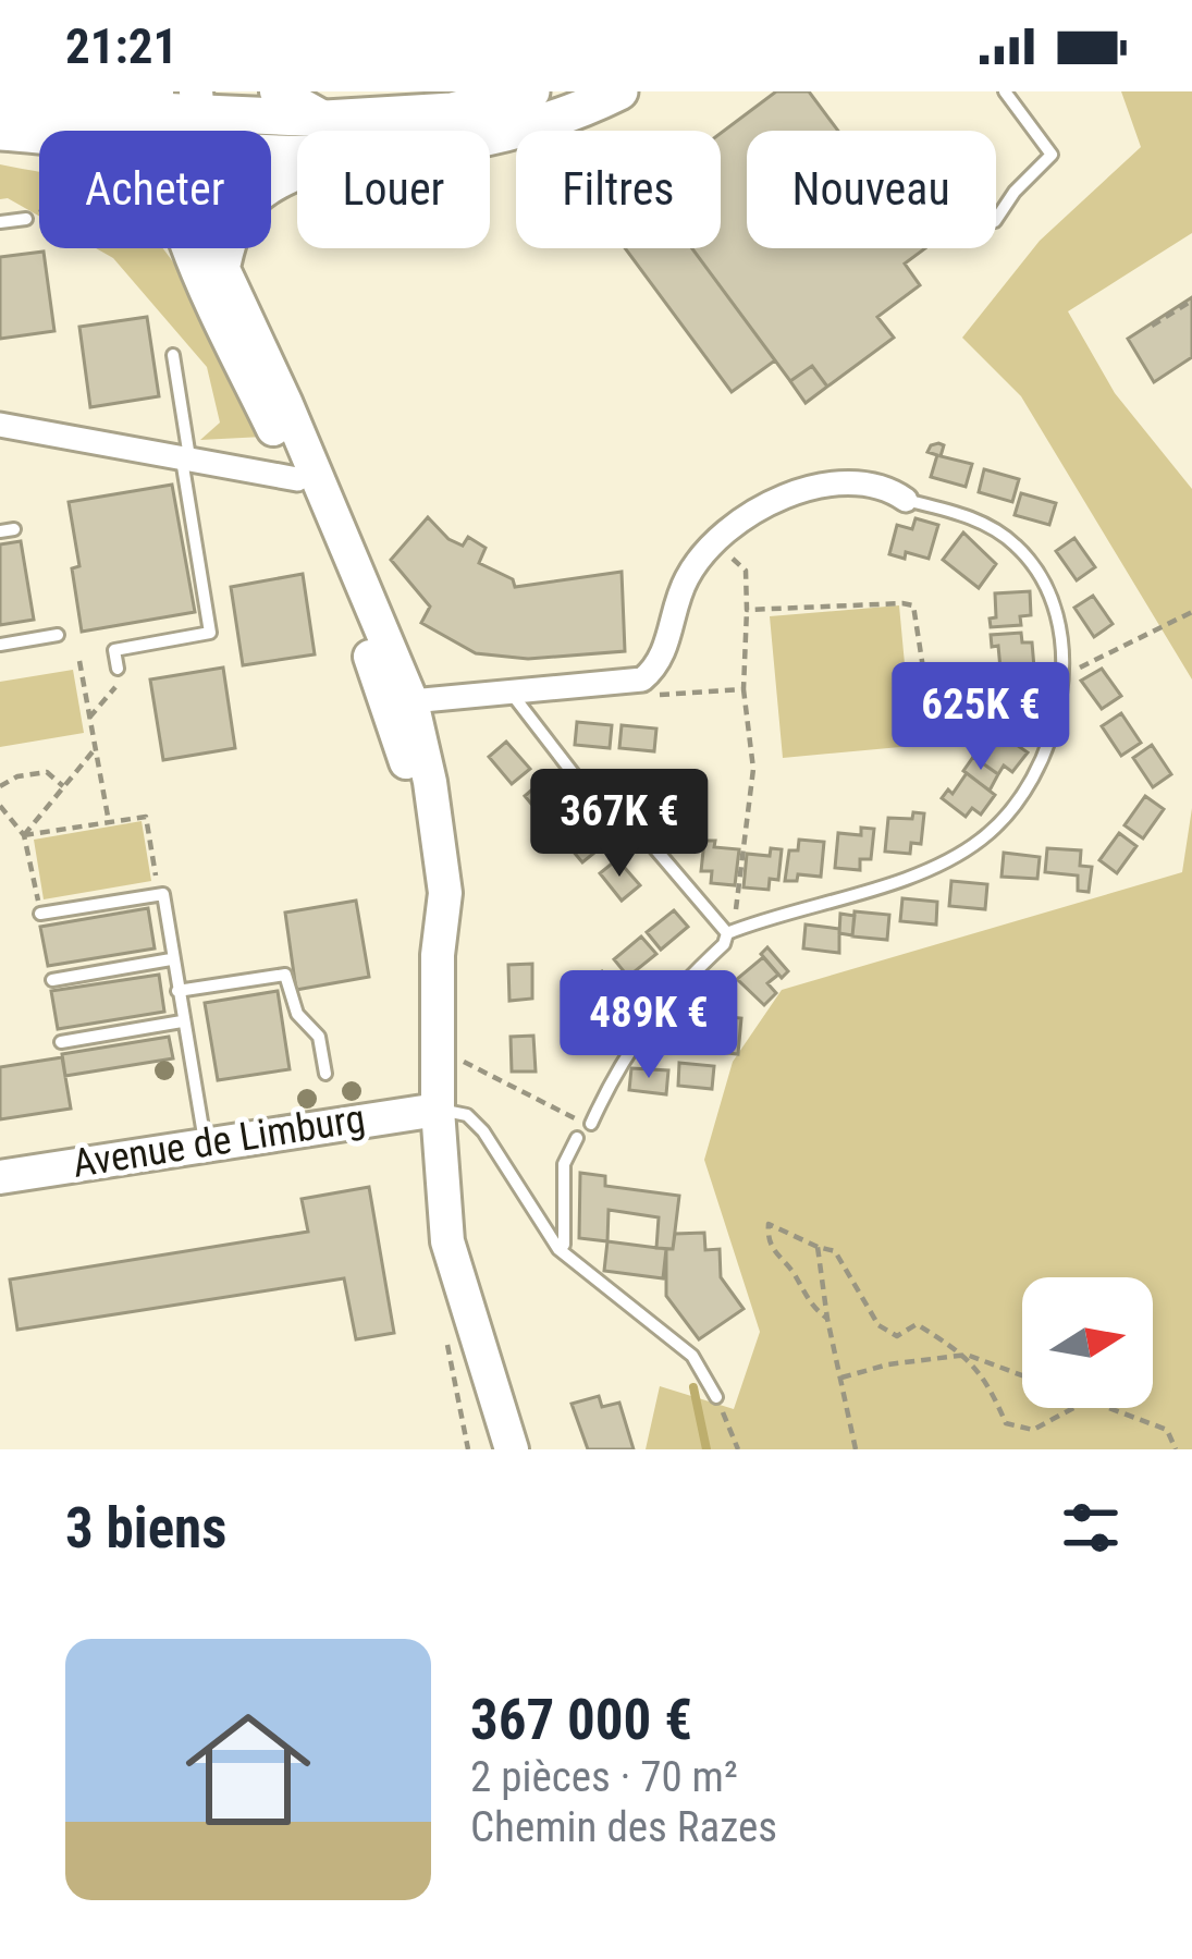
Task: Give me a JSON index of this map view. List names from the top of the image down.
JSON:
{
  "streets": {
    "street": ["Avenue de Limburg"]
  },
  "north": "right",
  "page": {
    "status": "21:21",
    "chip": [
      "Acheter",
      "Louer",
      "Filtres",
      "Nouveau"
    ],
    "price": ["625K €", "367K €", "489K €"],
    "heading": "3 biens",
    "list": [
      {
        "name": "367 000 €",
        "note": "2 pièces · 70 m² · Chemin des Razes"
      }
    ]
  }
}
